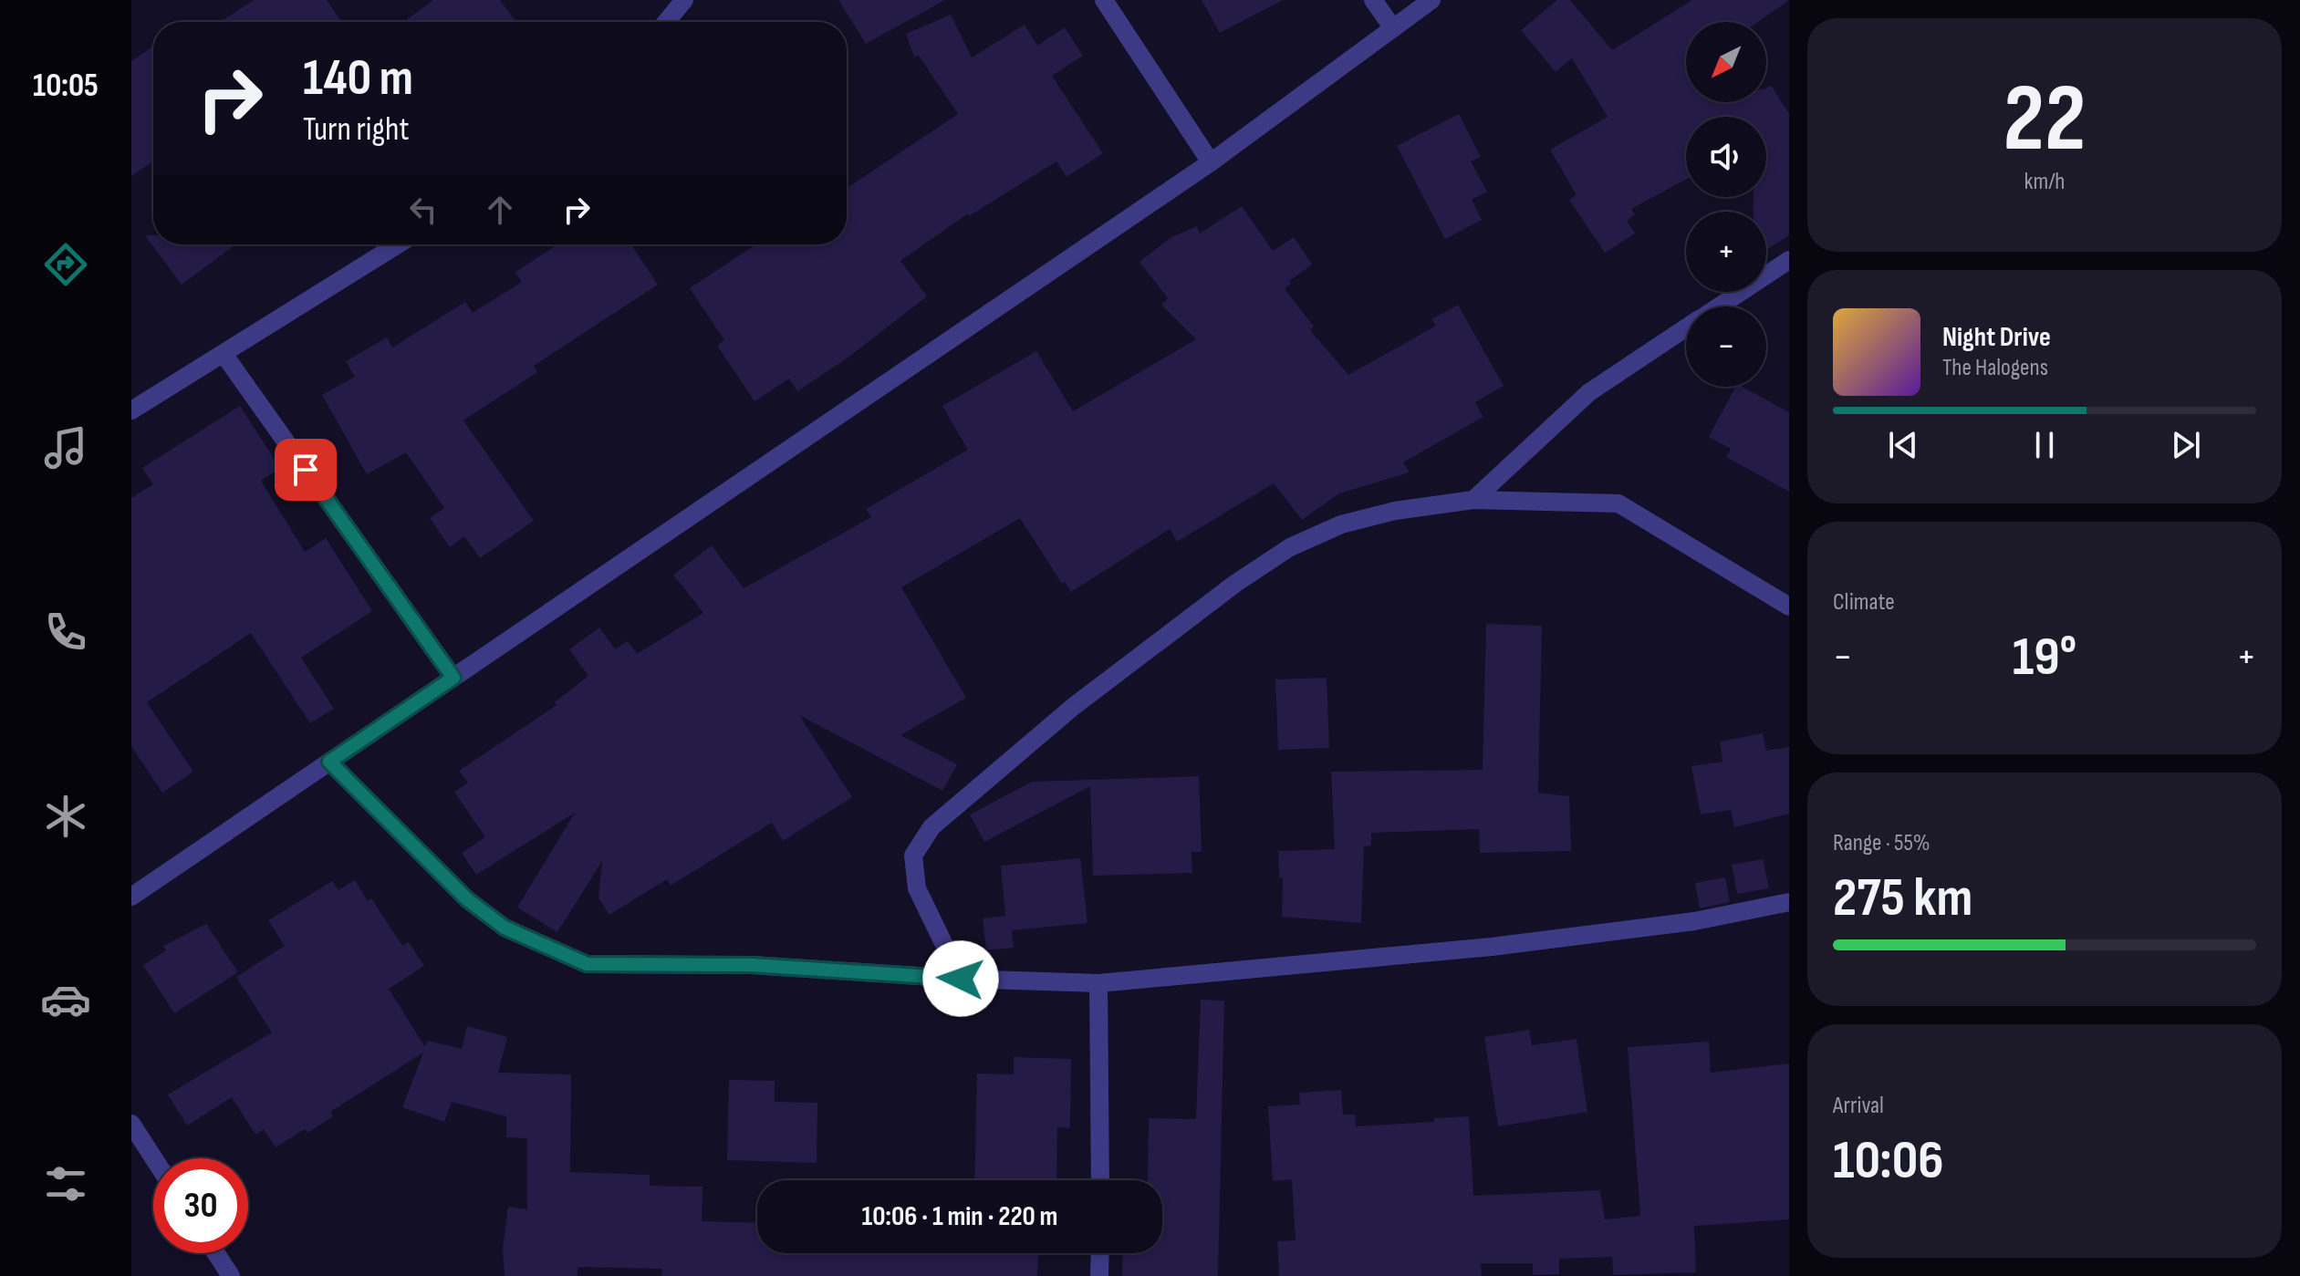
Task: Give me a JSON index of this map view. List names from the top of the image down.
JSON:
{
  "north": "bottom left",
  "page": {
    "tabs": "10:05",
    "tile": [
      ["22", "km/h"],
      "Climate",
      ["Range · 55%", "275 km"],
      ["Arrival", "10:06"]
    ],
    "map_buttons": ["+", "−"],
    "turn": ["140 m", "Turn right"],
    "song": ["Night Drive", "The Halogens"],
    "heat": ["−", "19°", "+"],
    "limit": "30",
    "trip": "10:06 · 1 min · 220 m"
  }
}
